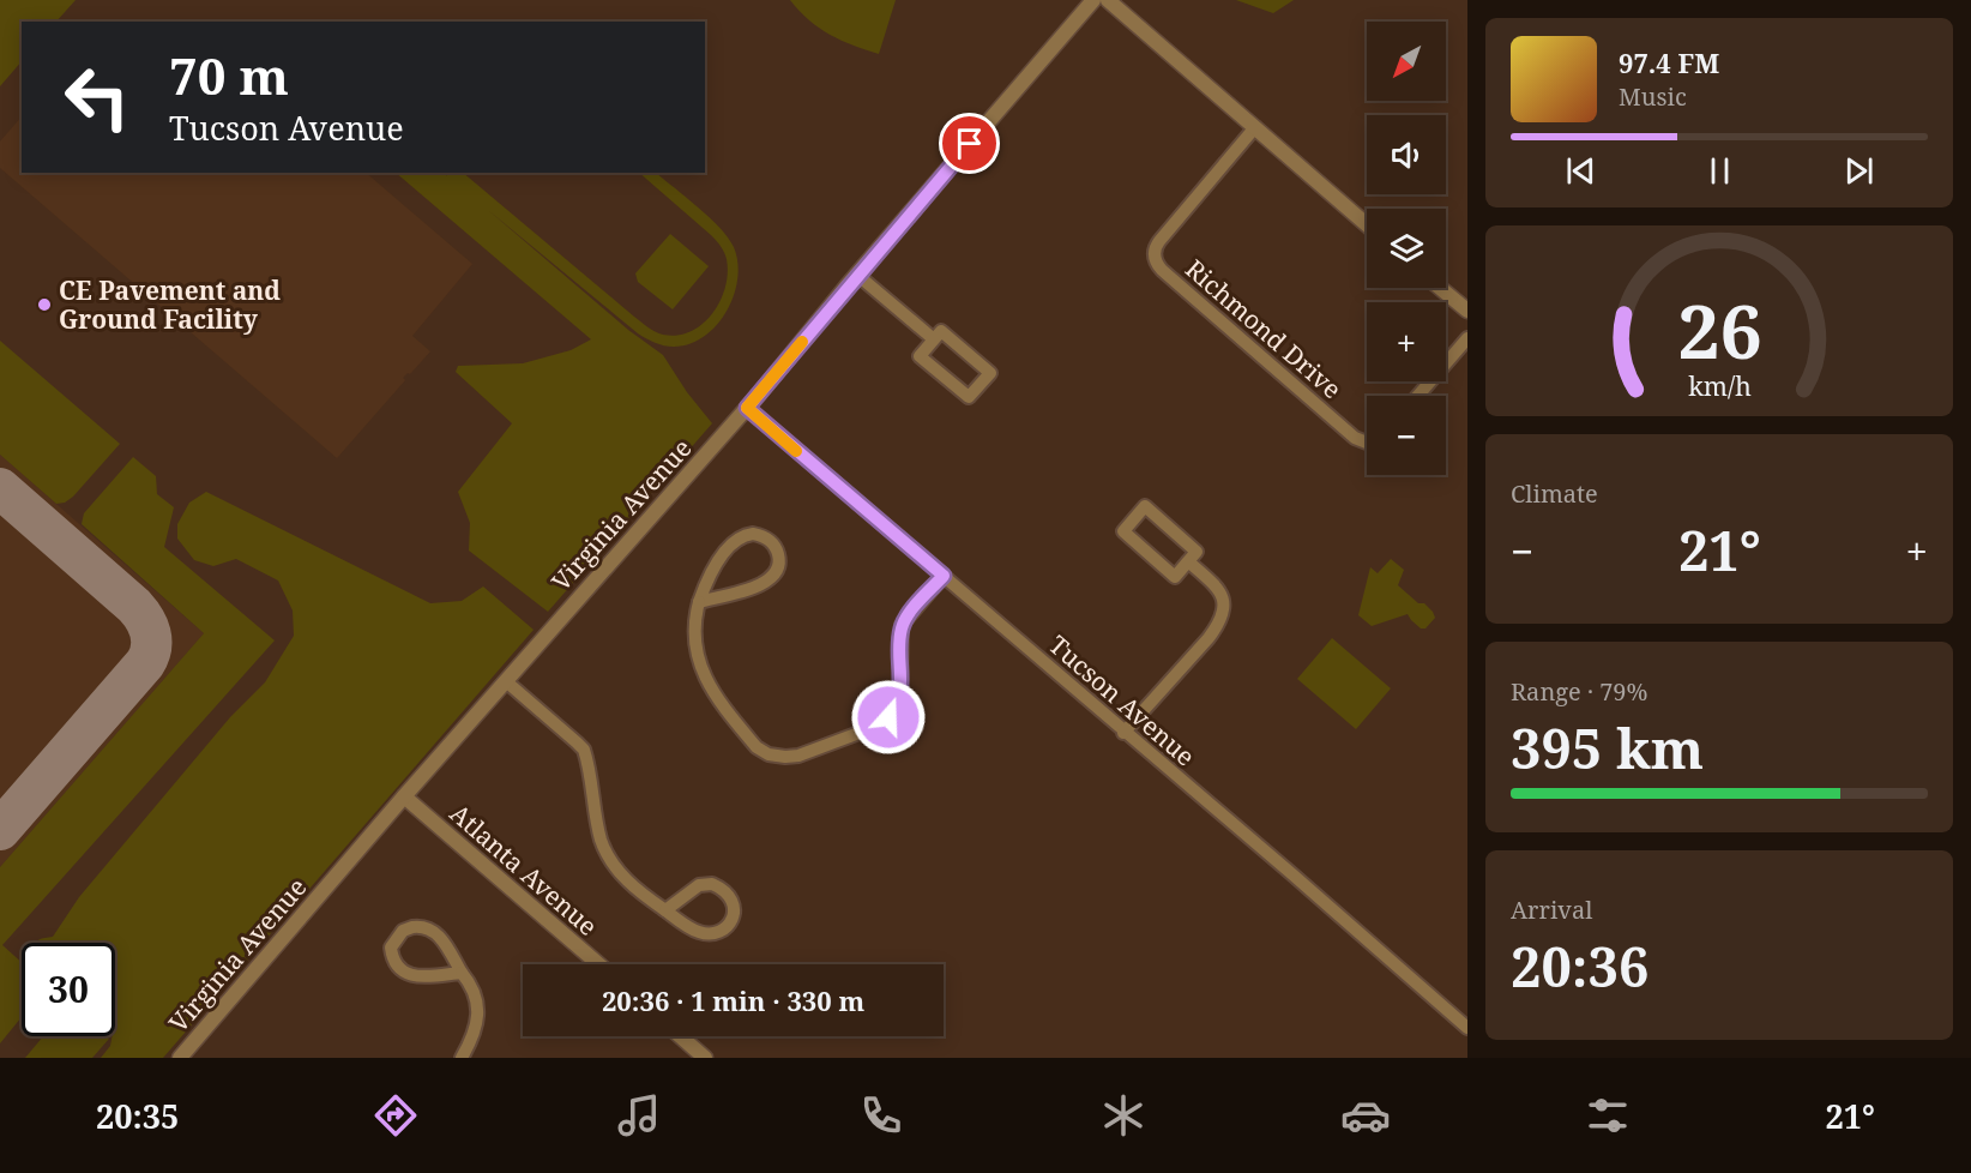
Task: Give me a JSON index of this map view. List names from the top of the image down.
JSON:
{
  "streets": {
    "street": [
      "Richmond Drive",
      "Virginia Avenue",
      "Tucson Avenue",
      "Atlanta Avenue"
    ]
  },
  "crossings": [
    ["Virginia Avenue", "Tucson Avenue"],
    ["Virginia Avenue", "Atlanta Avenue"]
  ],
  "places": ["CE Pavement and Ground Facility"],
  "north": "bottom left",
  "page": {
    "map_buttons": ["+", "−"],
    "turn": ["70 m", "Tucson Avenue"],
    "song": ["97.4 FM", "Music"],
    "tile": [
      "Climate",
      ["Range · 79%", "395 km"],
      ["Arrival", "20:36"]
    ],
    "heat": ["−", "21°", "+"],
    "limit": "30",
    "trip": "20:36 · 1 min · 330 m",
    "tabs": ["20:35", "21°"],
    "gauge": ["26", "km/h"]
  }
}
